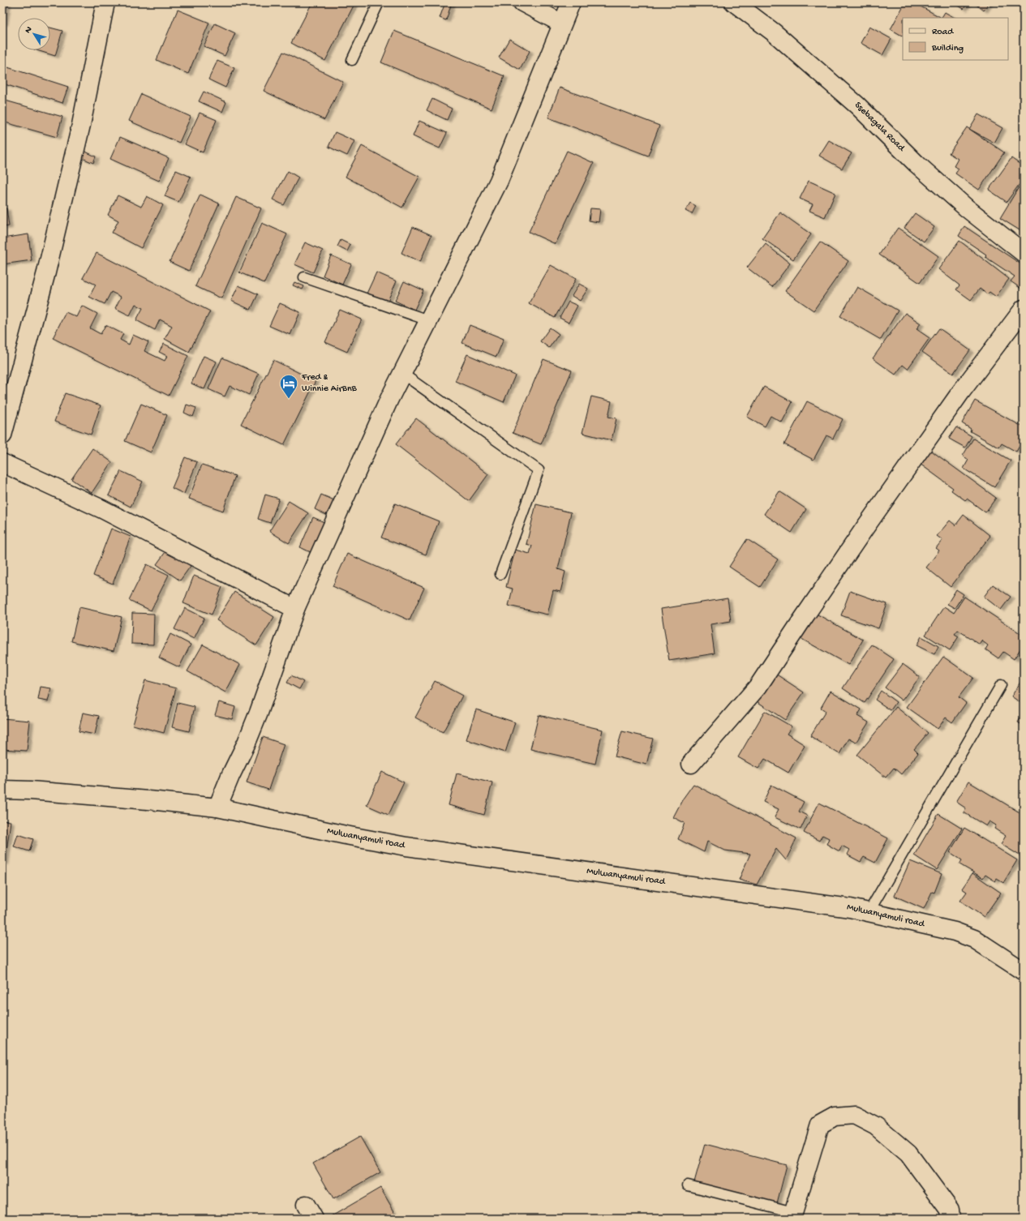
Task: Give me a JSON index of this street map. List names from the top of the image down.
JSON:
{
  "streets": {
    "street": ["Ssebagala Road", "Mulwanyamuli road"]
  },
  "places": {
    "hotel": ["Fred & Winnie AirBnB"]
  },
  "legend": ["Road", "Building"],
  "north": "top left"
}
